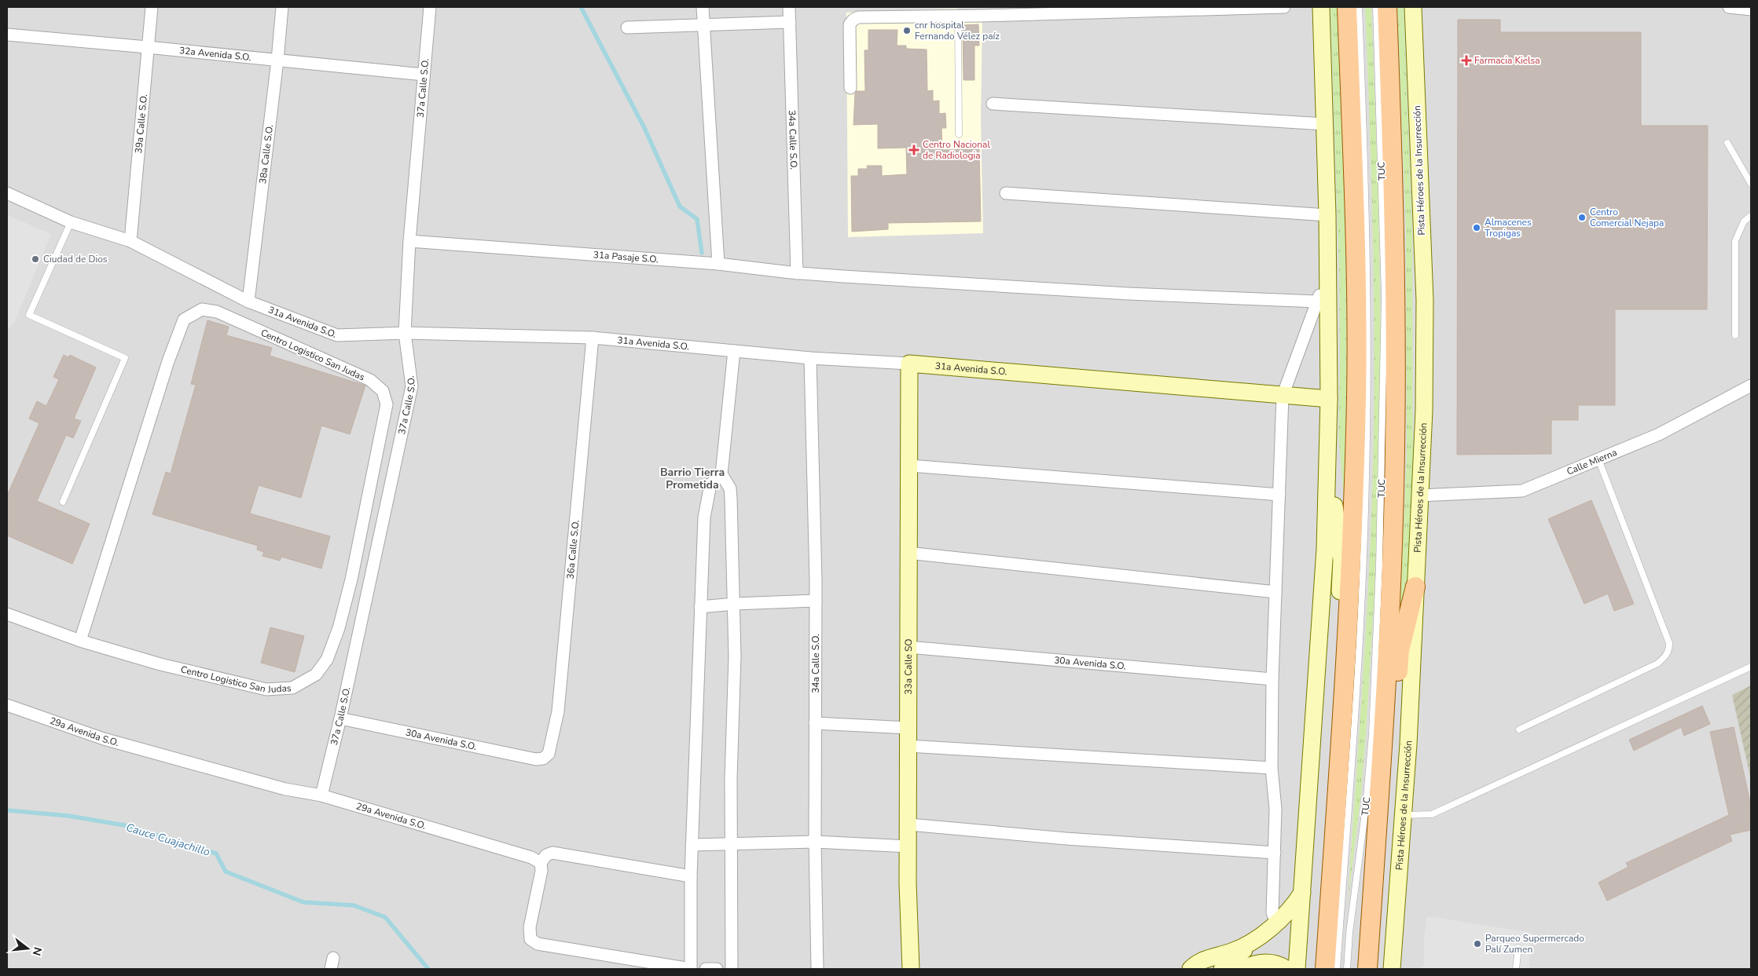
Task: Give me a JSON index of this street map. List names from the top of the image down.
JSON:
{
  "streets": {
    "street": [
      "32a Avenida S.O.",
      "37a Calle S.O.",
      "39a Calle S.O.",
      "34a Calle S.O.",
      "38a Calle S.O.",
      "Pista Héroes de la Insurrección",
      "31a Pasaje S.O.",
      "31a Avenida S.O.",
      "Centro Logistico San Judas",
      "Calle Mierna",
      "36a Calle S.O.",
      "30a Avenida S.O.",
      "33a Calle SO",
      "29a Avenida S.O."
    ],
    "lane": ["TUC"]
  },
  "crossings": [
    ["32a Avenida S.O.", "37a Calle S.O."],
    ["32a Avenida S.O.", "39a Calle S.O."],
    ["32a Avenida S.O.", "38a Calle S.O."],
    ["37a Calle S.O.", "31a Pasaje S.O."],
    ["37a Calle S.O.", "31a Avenida S.O."],
    ["37a Calle S.O.", "30a Avenida S.O."],
    ["37a Calle S.O.", "29a Avenida S.O."],
    ["39a Calle S.O.", "31a Avenida S.O."],
    ["34a Calle S.O.", "31a Pasaje S.O."],
    ["34a Calle S.O.", "31a Avenida S.O."],
    ["38a Calle S.O.", "31a Avenida S.O."],
    ["Pista Héroes de la Insurrección", "Calle Mierna"],
    ["31a Avenida S.O.", "36a Calle S.O."],
    ["31a Avenida S.O.", "33a Calle SO"],
    ["36a Calle S.O.", "30a Avenida S.O."],
    ["30a Avenida S.O.", "33a Calle SO"]
  ],
  "districts": ["Barrio Tierra Prometida"],
  "water": ["Cauce Cuajachillo"],
  "places": {
    "other": [
      "cnr hospital Fernando Vélez paíz",
      "Centro Comercial Nejapa",
      "Almacenes Tropigas",
      "Ciudad de Dios",
      "Parqueo Supermercado Palí Zumen"
    ],
    "health": ["Farmacia Kielsa", "Centro Nacional de Radiologia"]
  },
  "north": "right"
}
